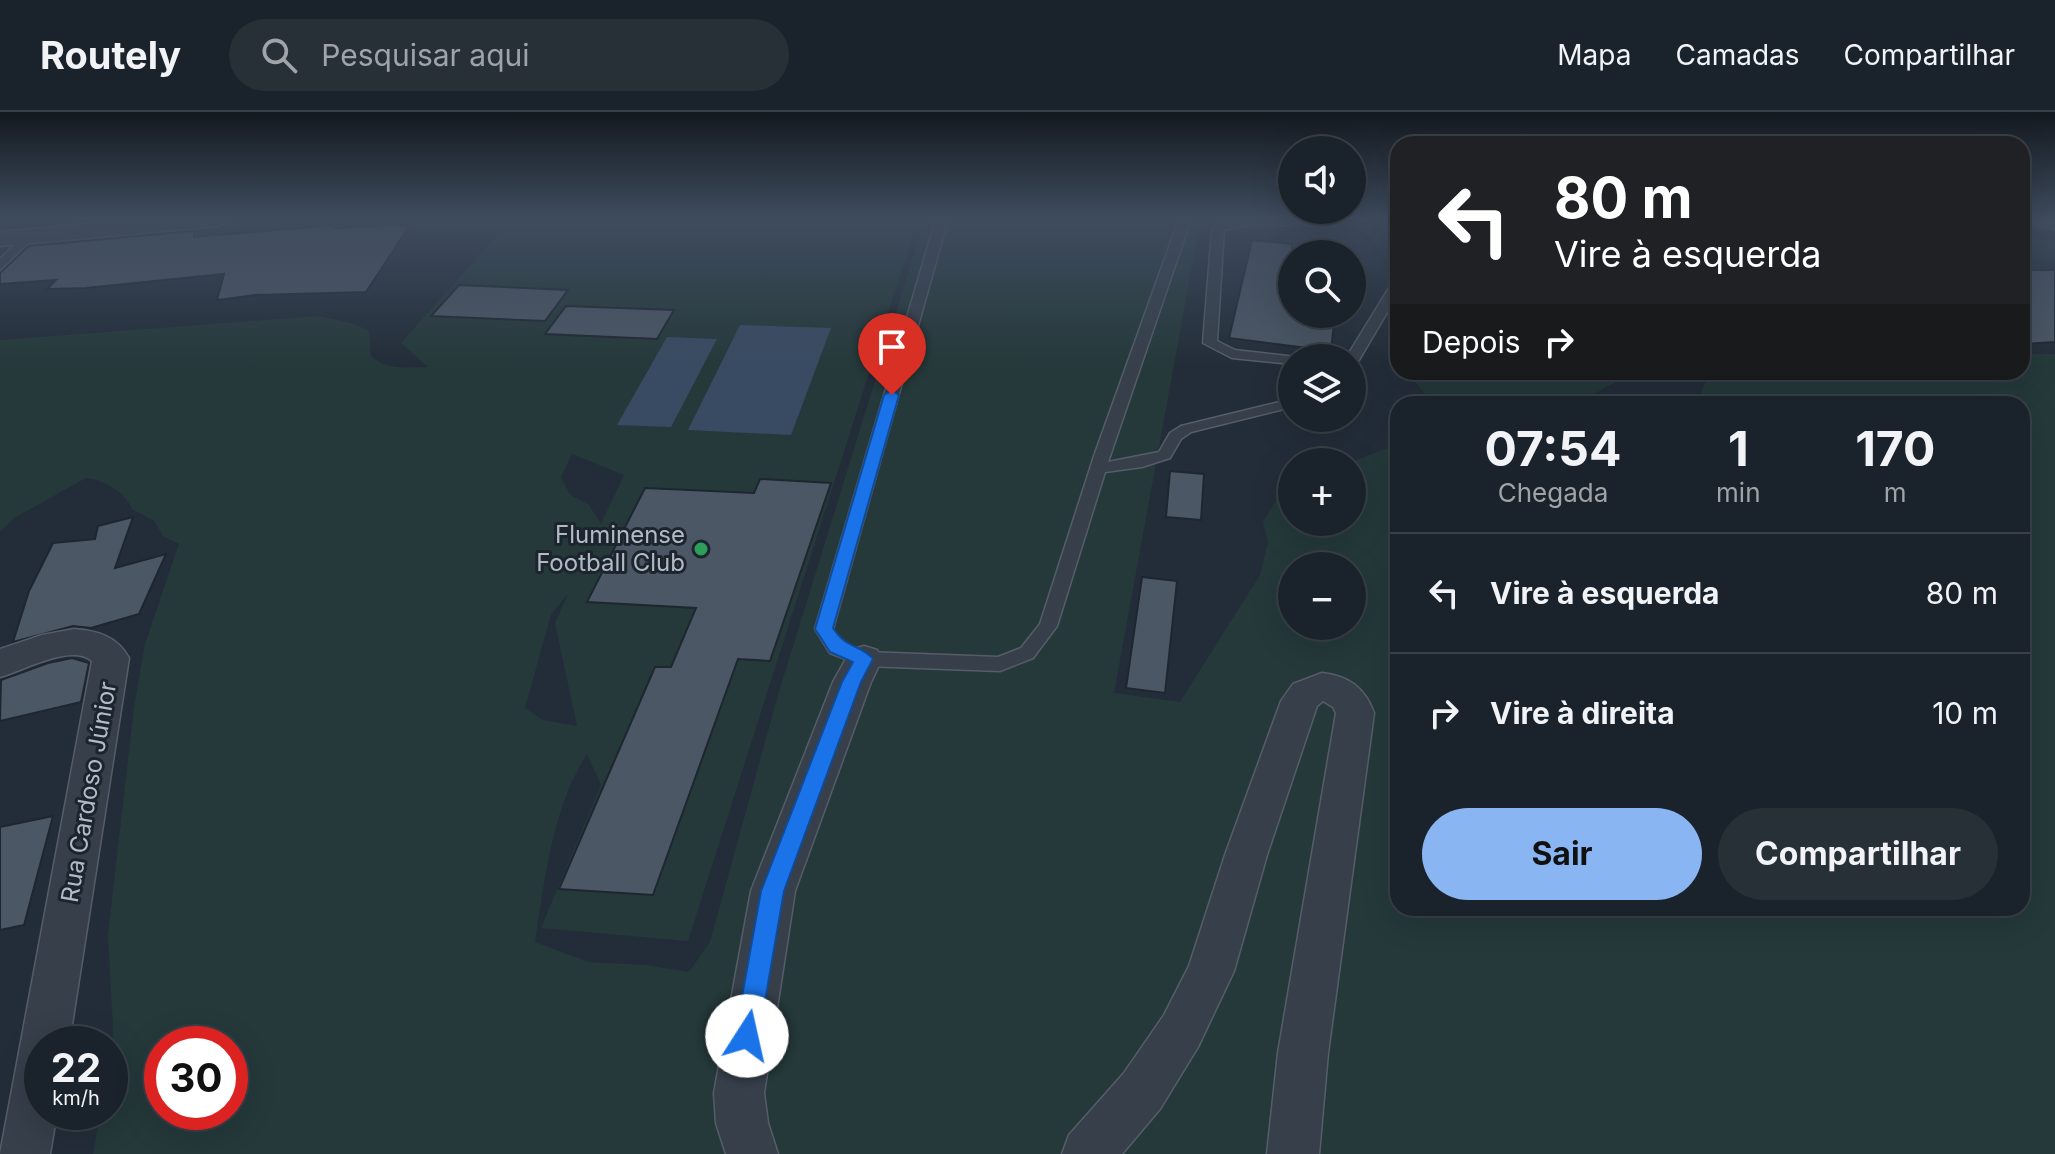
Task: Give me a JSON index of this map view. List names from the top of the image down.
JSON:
{
  "streets": {
    "street": ["Rua Cardoso Júnior"]
  },
  "places": ["Fluminense Football Club"],
  "page": {
    "header": "Routely",
    "search": "Pesquisar aqui",
    "nav": ["Mapa", "Camadas", "Compartilhar"],
    "map_buttons": ["+", "−"],
    "turn": ["80 m", "Vire à esquerda"],
    "then": "Depois",
    "eta": [
      "07:54",
      "Chegada",
      "1",
      "min",
      "170",
      "m"
    ],
    "list": [
      {
        "name": "Vire à esquerda",
        "value": "80 m"
      },
      {
        "name": "Vire à direita",
        "value": "10 m"
      }
    ],
    "buttons": ["Sair", "Compartilhar"],
    "speed": "22 km/h",
    "limit": "30"
  }
}
